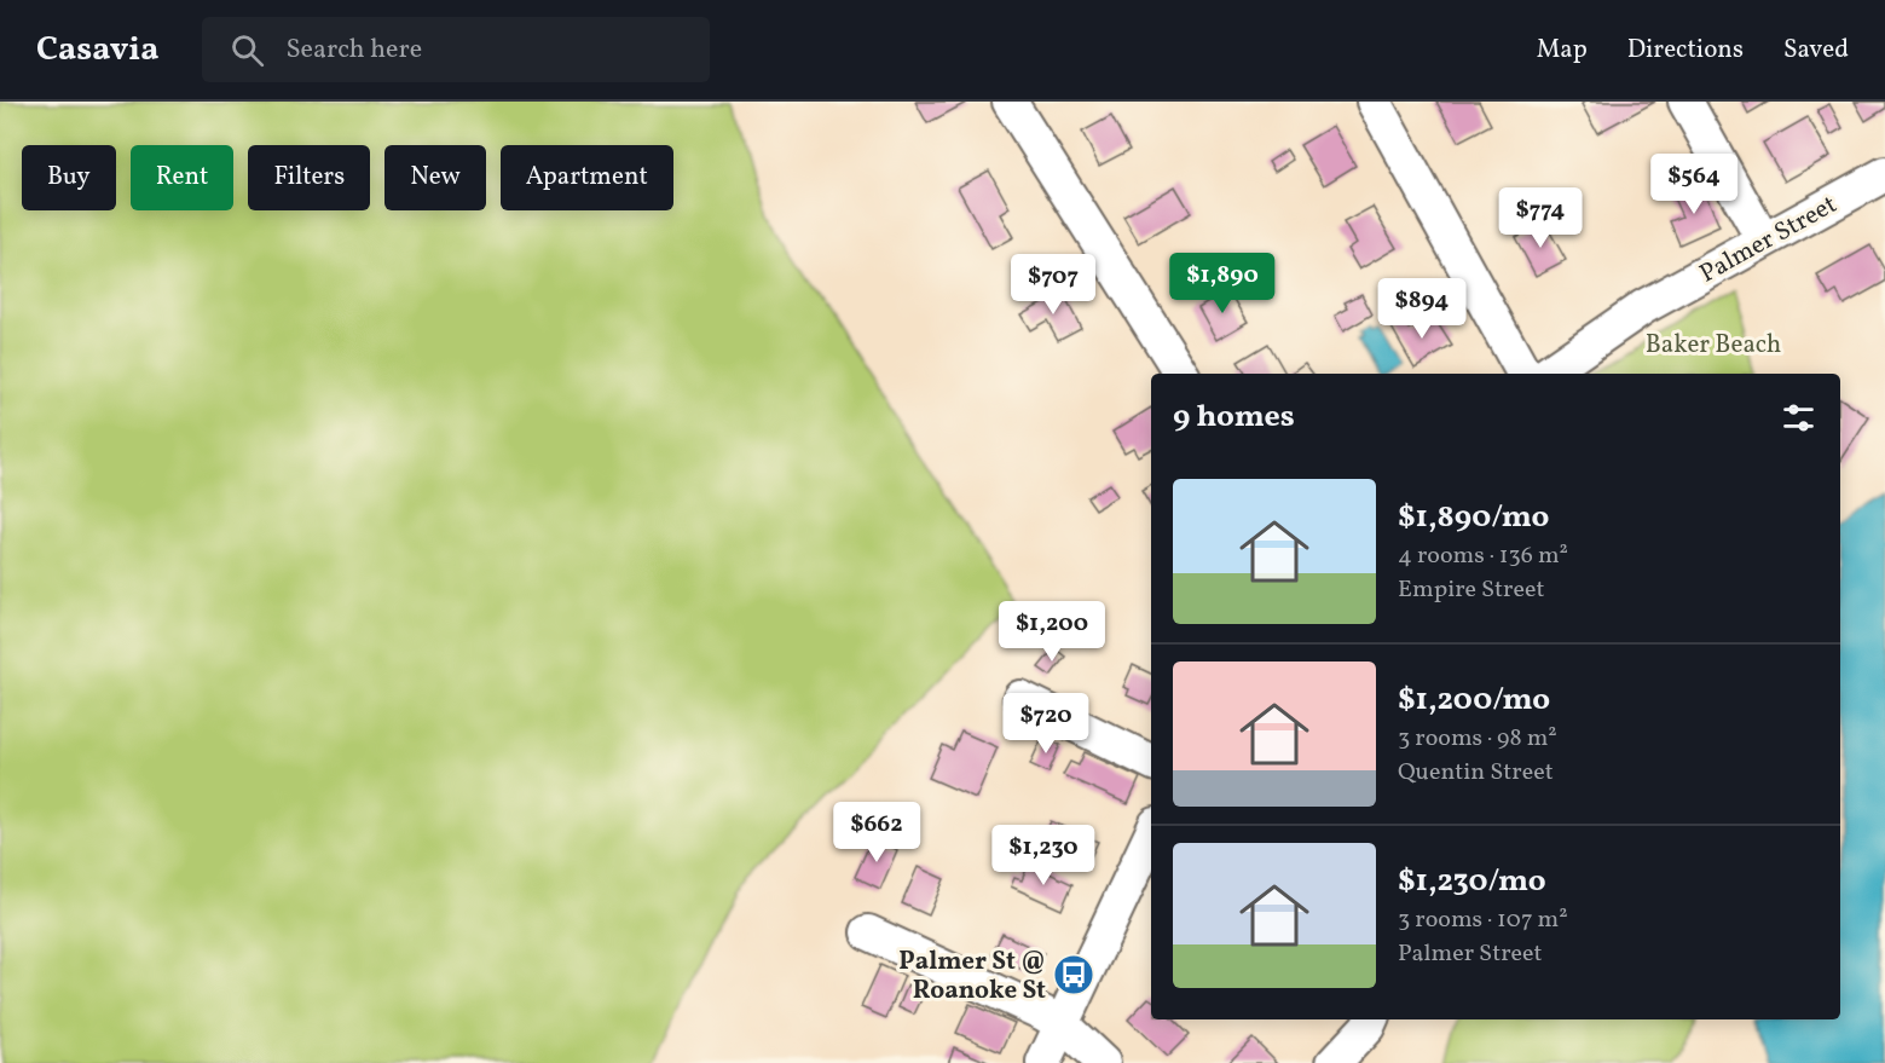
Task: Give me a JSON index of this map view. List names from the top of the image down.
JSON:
{
  "streets": {
    "street": ["Palmer Street"]
  },
  "parks": ["Baker Beach"],
  "places": {
    "bus stop": ["Palmer St @ Roanoke St"]
  },
  "page": {
    "header": "Casavia",
    "search": "Search here",
    "nav": ["Map", "Directions", "Saved"],
    "chip": [
      "Buy",
      "Rent",
      "Filters",
      "New",
      "Apartment"
    ],
    "price": [
      "$564",
      "$774",
      "$1,890",
      "$707",
      "$894",
      "$1,200",
      "$720",
      "$662",
      "$1,230"
    ],
    "heading": "9 homes",
    "list": [
      {
        "name": "$1,890/mo",
        "note": "4 rooms · 136 m² · Empire Street"
      },
      {
        "name": "$1,200/mo",
        "note": "3 rooms · 98 m² · Quentin Street"
      },
      {
        "name": "$1,230/mo",
        "note": "3 rooms · 107 m² · Palmer Street"
      }
    ]
  }
}
